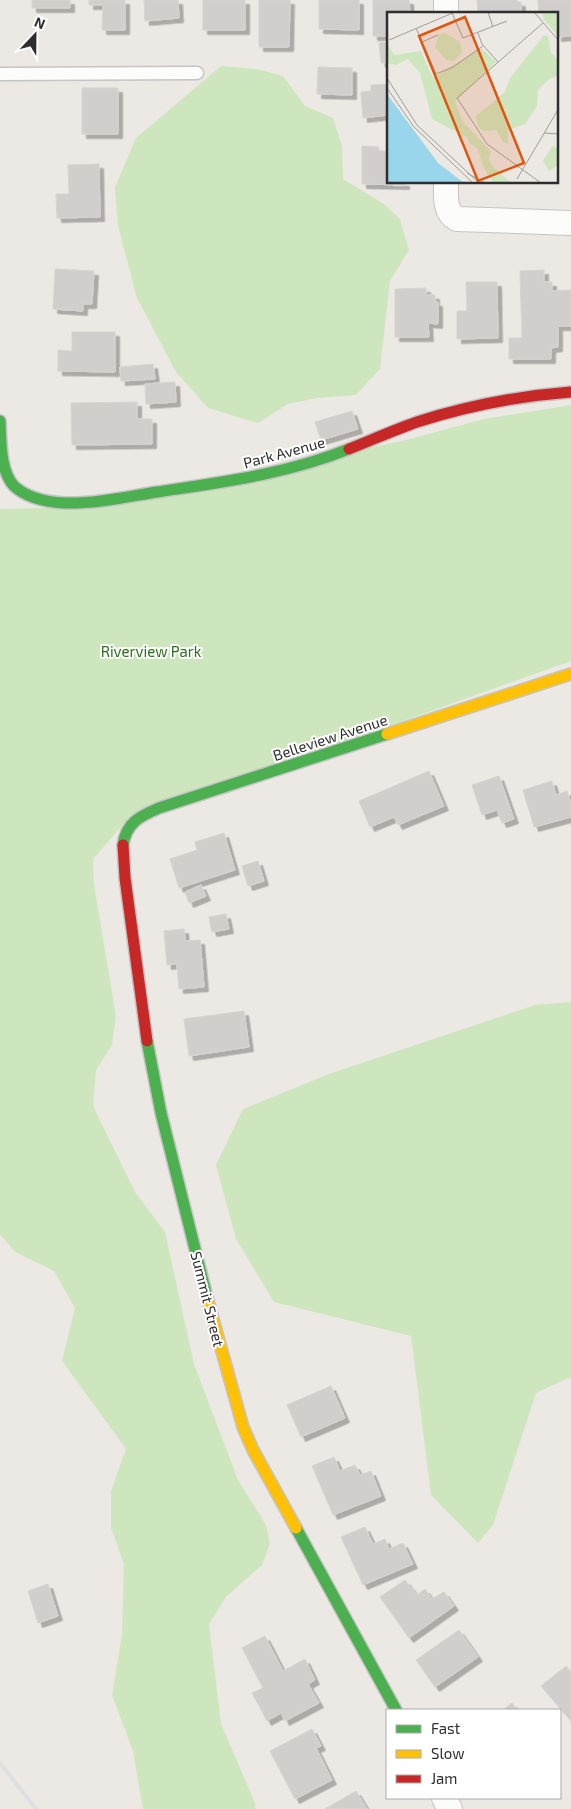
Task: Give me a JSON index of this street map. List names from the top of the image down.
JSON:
{
  "streets": {
    "street": ["Park Avenue", "Belleview Avenue", "Summit Street"]
  },
  "crossings": [
    ["Belleview Avenue", "Summit Street"]
  ],
  "parks": ["Riverview Park"],
  "legend": ["Fast", "Slow", "Jam"],
  "north": "top"
}
